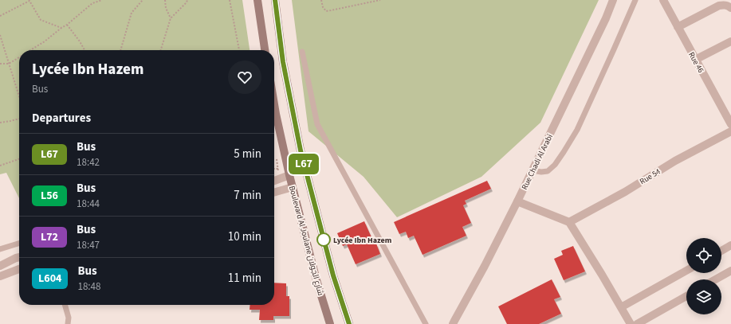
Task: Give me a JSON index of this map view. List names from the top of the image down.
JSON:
{
  "streets": {
    "main road": ["Boulevard Al Joulane شارع الجولان"],
    "street": ["Rue 46", "Rue Chadi Al Arabi", "Rue 54"]
  },
  "places": ["Lycée Ibn Hazem"],
  "lines": ["bus line L67"],
  "page": {
    "on_map": "L67",
    "heading": [
      ["Lycée Ibn Hazem", "Bus"],
      "Departures"
    ],
    "list": [
      {
        "mark": "L67",
        "name": "Bus",
        "note": "18:42",
        "value": "5 min"
      },
      {
        "mark": "L56",
        "name": "Bus",
        "note": "18:44",
        "value": "7 min"
      },
      {
        "mark": "L72",
        "name": "Bus",
        "note": "18:47",
        "value": "10 min"
      },
      {
        "mark": "L604",
        "name": "Bus",
        "note": "18:48",
        "value": "11 min"
      }
    ]
  }
}
